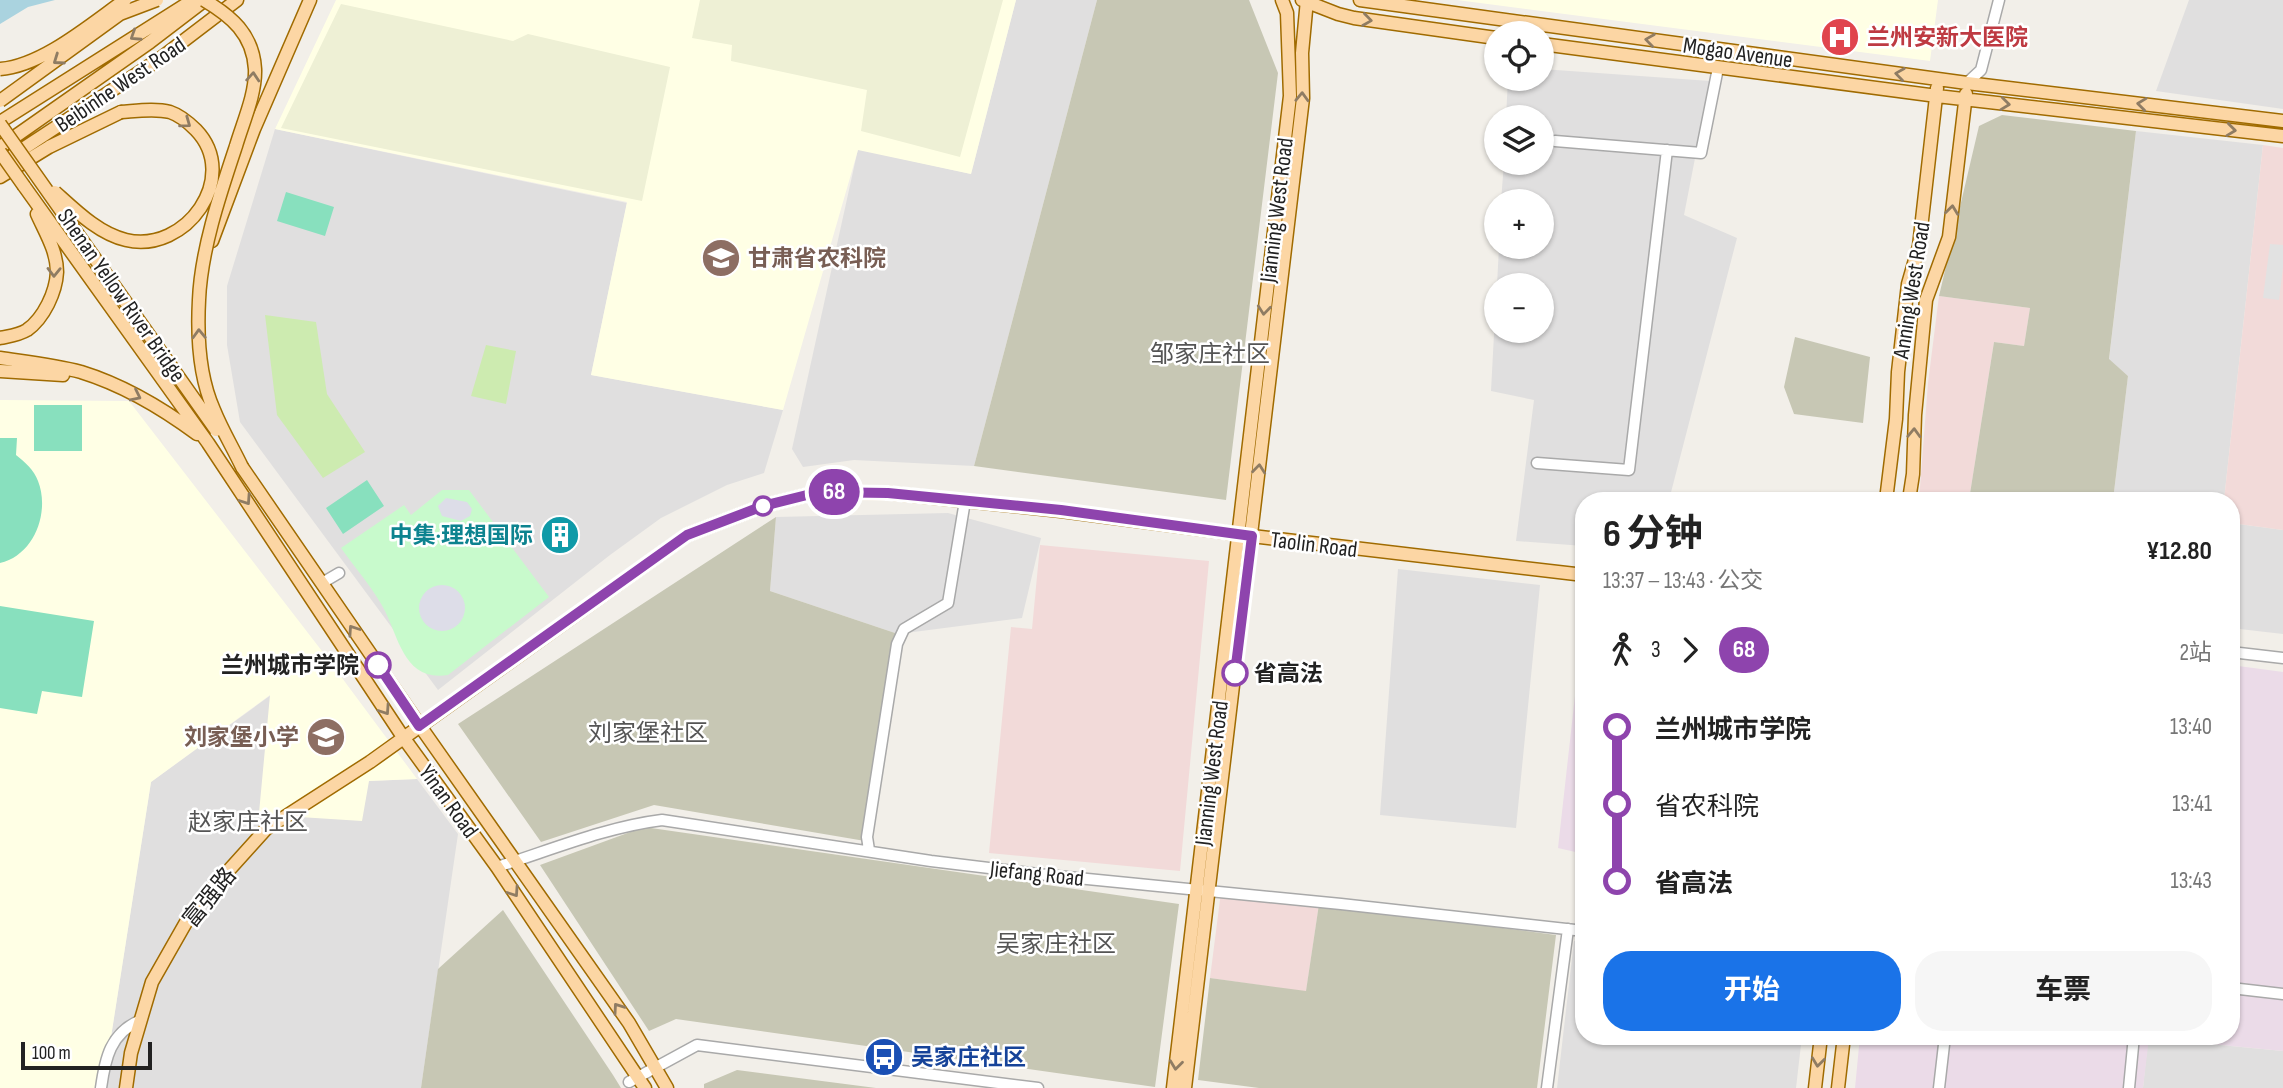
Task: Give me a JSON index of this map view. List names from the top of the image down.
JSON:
{
  "streets": {
    "main road": [
      "Mogao Avenue",
      "Beibinhe West Road",
      "Jianning West Road",
      "Anning West Road",
      "Shenan Yellow River Bridge",
      "Taolin Road",
      "Yinan Road",
      "富强路"
    ],
    "street": ["Jiefang Road"]
  },
  "crossings": [
    ["Mogao Avenue", "Anning West Road"],
    ["Beibinhe West Road", "Shenan Yellow River Bridge"],
    ["Jianning West Road", "Taolin Road"],
    ["Jianning West Road", "Jiefang Road"],
    ["Shenan Yellow River Bridge", "Yinan Road"],
    ["Taolin Road", "Yinan Road"],
    ["Taolin Road", "富强路"],
    ["Yinan Road", "Jiefang Road"],
    ["Yinan Road", "富强路"]
  ],
  "districts": [
    "邹家庄社区",
    "刘家堡社区",
    "赵家庄社区",
    "吴家庄社区"
  ],
  "places": {
    "hospital": ["兰州安新大医院"],
    "school or university": ["甘肃省农科院", "刘家堡小学"],
    "building": ["中集·理想国际"],
    "other": ["兰州城市学院", "省高法"],
    "bus stop": ["吴家庄社区"]
  },
  "lines": ["bus line 68"],
  "scale_bar": "100 m",
  "page": {
    "on_map": "68",
    "map_buttons": ["+", "−"],
    "heading": ["6 分钟", "13:37 – 13:43 · 公交", "¥12.80"],
    "legs": ["3", "68", "2站"],
    "list": [
      {
        "name": "兰州城市学院",
        "value": "13:40"
      },
      {
        "name": "省农科院",
        "value": "13:41"
      },
      {
        "name": "省高法",
        "value": "13:43"
      }
    ],
    "buttons": ["开始", "车票"],
    "scale": "100 m"
  }
}
